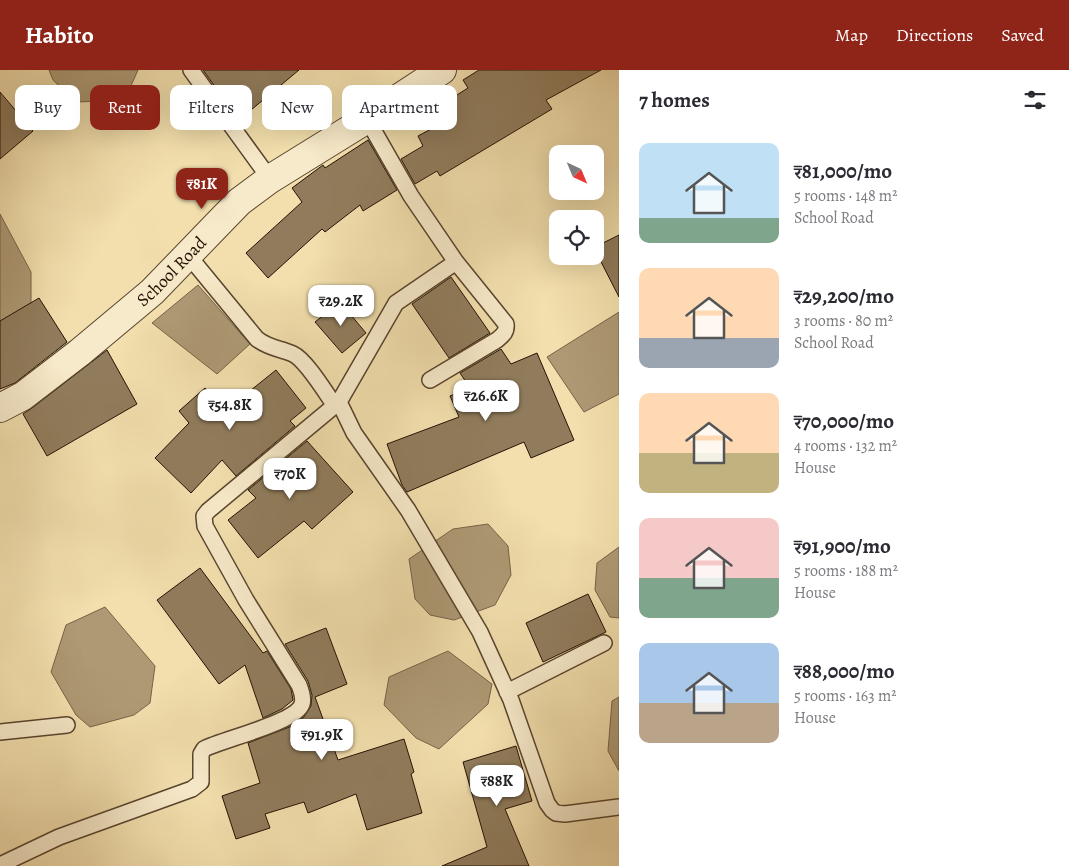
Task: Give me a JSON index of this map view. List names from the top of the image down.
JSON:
{
  "streets": {
    "street": ["School Road"]
  },
  "north": "bottom right",
  "page": {
    "header": "Habito",
    "nav": ["Map", "Directions", "Saved"],
    "heading": "7 homes",
    "chip": [
      "Buy",
      "Rent",
      "Filters",
      "New",
      "Apartment"
    ],
    "list": [
      {
        "name": "₹81,000/mo",
        "note": "5 rooms · 148 m² · School Road"
      },
      {
        "name": "₹29,200/mo",
        "note": "3 rooms · 80 m² · School Road"
      },
      {
        "name": "₹70,000/mo",
        "note": "4 rooms · 132 m² · House"
      },
      {
        "name": "₹91,900/mo",
        "note": "5 rooms · 188 m² · House"
      },
      {
        "name": "₹88,000/mo",
        "note": "5 rooms · 163 m² · House"
      }
    ],
    "price": [
      "₹81K",
      "₹29.2K",
      "₹26.6K",
      "₹54.8K",
      "₹70K",
      "₹91.9K",
      "₹88K"
    ]
  }
}
